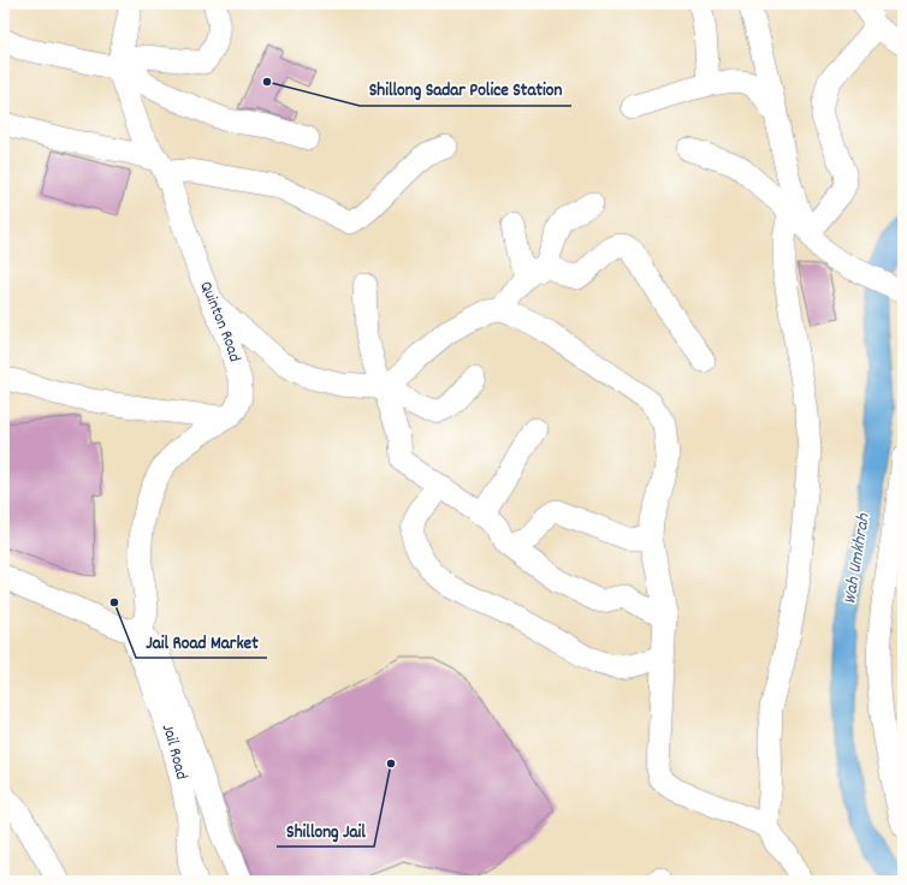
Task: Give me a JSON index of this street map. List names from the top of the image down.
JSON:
{
  "streets": {
    "street": ["Quinton Road", "Jail Road"]
  },
  "water": ["Wah Umkhrah"],
  "places": ["Shillong Sadar Police Station", "Jail Road Market", "Shillong Jail"]
}
